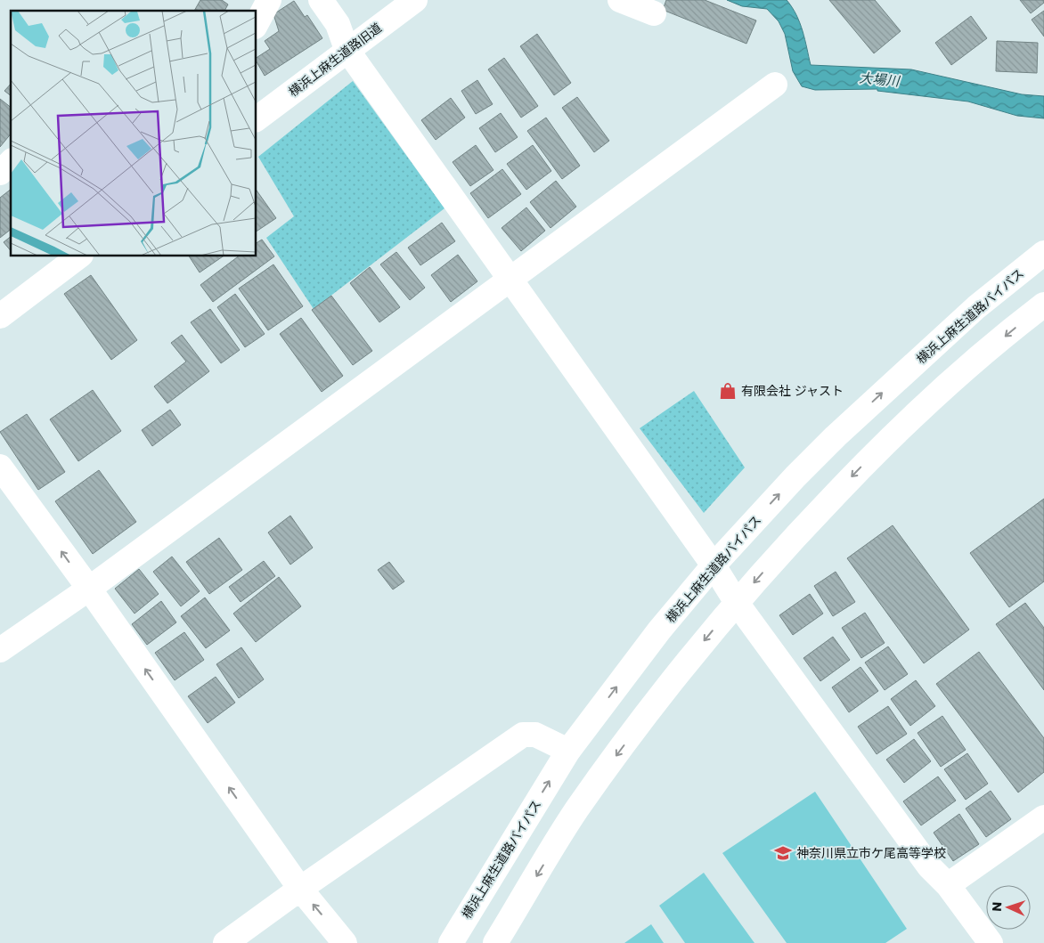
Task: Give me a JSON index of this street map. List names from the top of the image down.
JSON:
{
  "streets": {
    "street": ["横浜上麻生道路旧道", "横浜上麻生道路バイパス"]
  },
  "water": ["大場川"],
  "places": {
    "shop": ["有限会社 ジャスト"],
    "school or university": ["神奈川県立市ケ尾高等学校"]
  },
  "north": "left"
}
